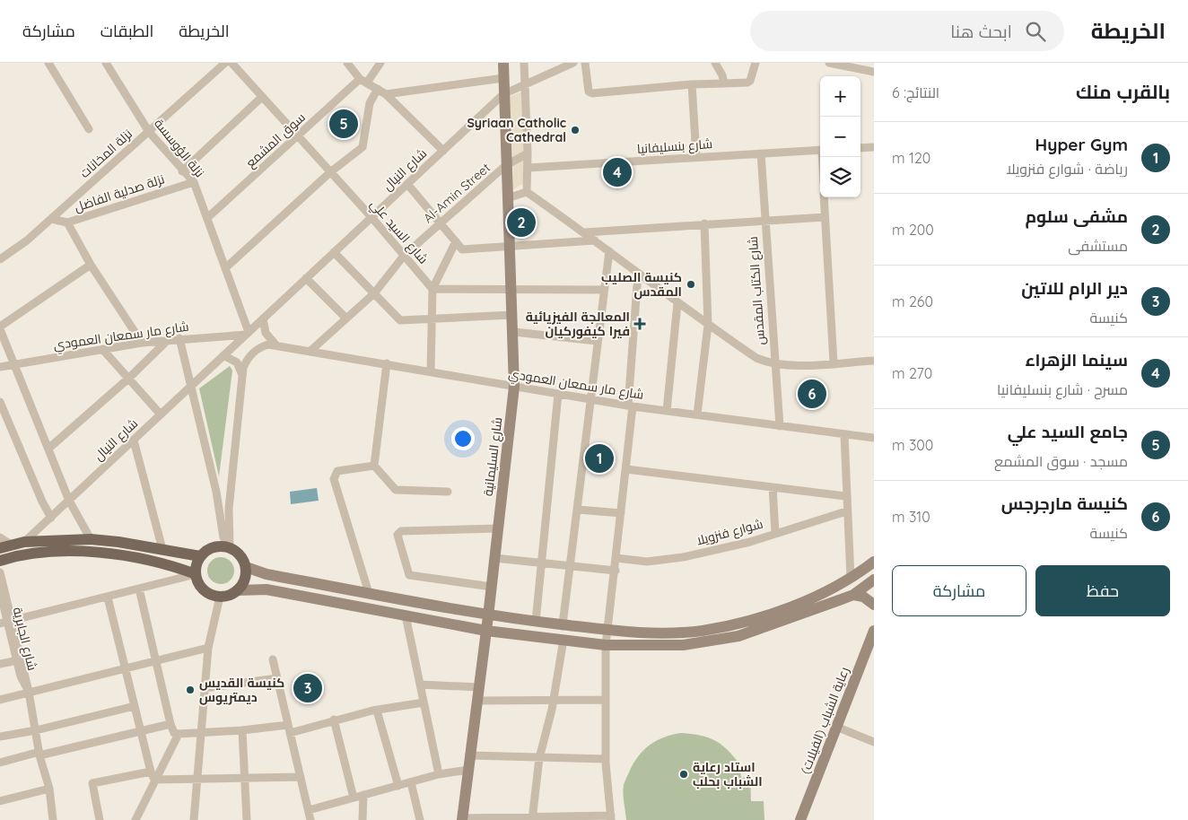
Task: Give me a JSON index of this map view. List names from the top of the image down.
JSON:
{
  "streets": {
    "main road": ["شارع السليمانية", "رعاية الشباب (الفيلات)"],
    "street": [
      "سوق المشمع",
      "شارع بنسليفانيا",
      "نزلة الؤوسسة",
      "نزلة المخانات",
      "شارع النيال",
      "نزلة صدلية الفاضل",
      "Al-Amin Street",
      "شارع السيد علي",
      "شارع الكتاب المقدس",
      "شارع مار سمعان العمودي",
      "شوارع فنزويلا",
      "شارع الجابرية"
    ]
  },
  "crossings": [
    ["سوق المشمع", "نزلة الؤوسسة"],
    ["سوق المشمع", "شارع السيد علي"],
    ["شارع بنسليفانيا", "شارع الكتاب المقدس"],
    ["نزلة الؤوسسة", "نزلة المخانات"],
    ["نزلة الؤوسسة", "شارع النيال"],
    ["نزلة الؤوسسة", "نزلة صدلية الفاضل"],
    ["نزلة الؤوسسة", "شارع مار سمعان العمودي"],
    ["نزلة المخانات", "نزلة صدلية الفاضل"],
    ["شارع النيال", "شارع السيد علي"],
    ["شارع النيال", "شارع مار سمعان العمودي"],
    ["شارع النيال", "شارع السليمانية"],
    ["Al-Amin Street", "شارع السيد علي"],
    ["Al-Amin Street", "شارع مار سمعان العمودي"],
    ["Al-Amin Street", "شارع السليمانية"],
    ["شارع الكتاب المقدس", "شارع مار سمعان العمودي"],
    ["شارع مار سمعان العمودي", "شارع السليمانية"]
  ],
  "places": {
    "other": [
      "Syriaan Catholic Cathedral",
      "كنيسة الصليب المقدس",
      "كنيسة القديس ديمتريوس",
      "استاد رعاية الشباب بحلب"
    ],
    "health": ["المعالجة الفيزيائية فيرا كيفوركيان"]
  },
  "page": {
    "header": "الخريطة",
    "search": "ابحث هنا",
    "nav": ["الخريطة", "الطبقات", "مشاركة"],
    "heading": ["بالقرب منك", "النتائج: 6"],
    "map_buttons": ["+", "−"],
    "pins": [
      "5",
      "4",
      "2",
      "6",
      "1",
      "3"
    ],
    "list": [
      {
        "mark": "1",
        "name": "Hyper Gym",
        "note": "رياضة · شوارع فنزويلا",
        "value": "120 m"
      },
      {
        "mark": "2",
        "name": "مشفى سلوم",
        "note": "مستشفى",
        "value": "200 m"
      },
      {
        "mark": "3",
        "name": "دير الرام للاتين",
        "note": "كنيسة",
        "value": "260 m"
      },
      {
        "mark": "4",
        "name": "سينما الزهراء",
        "note": "مسرح · شارع بنسليفانيا",
        "value": "270 m"
      },
      {
        "mark": "5",
        "name": "جامع السيد علي",
        "note": "مسجد · سوق المشمع",
        "value": "300 m"
      },
      {
        "mark": "6",
        "name": "كنيسة مارجرجس",
        "note": "كنيسة",
        "value": "310 m"
      }
    ],
    "buttons": ["حفظ", "مشاركة"]
  }
}
